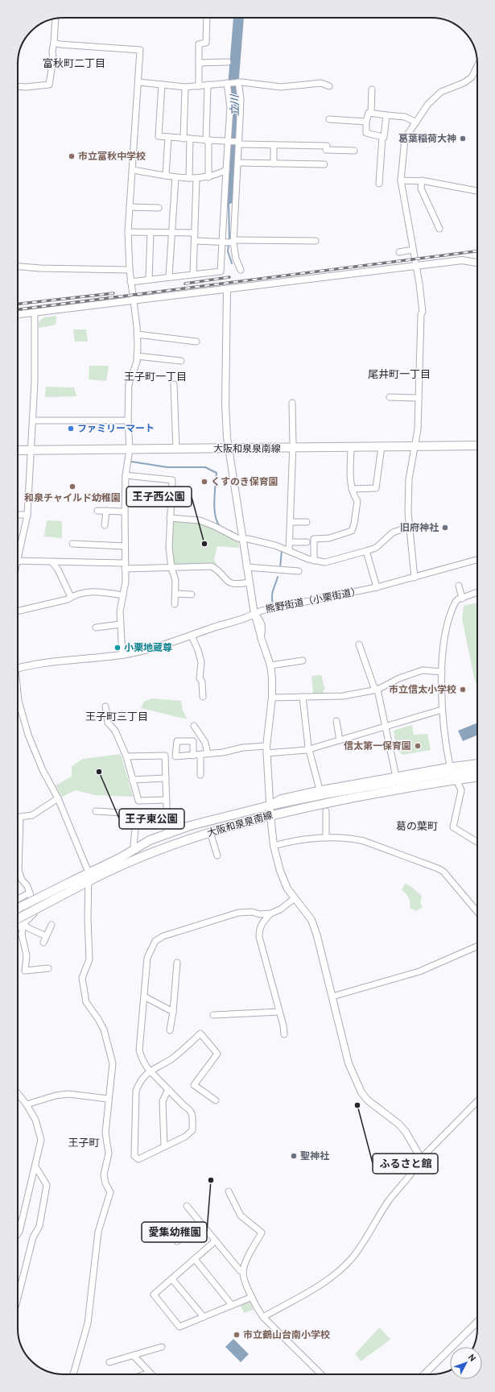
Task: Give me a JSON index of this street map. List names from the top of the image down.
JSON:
{
  "streets": {
    "main road": ["大阪和泉泉南線"],
    "street": ["熊野街道（小栗街道）"]
  },
  "districts": [
    "富秋町二丁目",
    "尾井町一丁目",
    "王子町一丁目",
    "王子町三丁目",
    "葛の葉町",
    "王子町"
  ],
  "water": ["立川"],
  "places": [
    "葛葉稲荷大神",
    "市立富秋中学校",
    "ファミリーマート",
    "くすのき保育園",
    "和泉チャイルド幼稚園",
    "旧府神社",
    "王子西公園",
    "小栗地蔵尊",
    "市立信太小学校",
    "信太第一保育園",
    "王子東公園",
    "ふるさと館",
    "聖神社",
    "愛集幼稚園",
    "市立鶴山台南小学校"
  ],
  "north": "top right"
}
